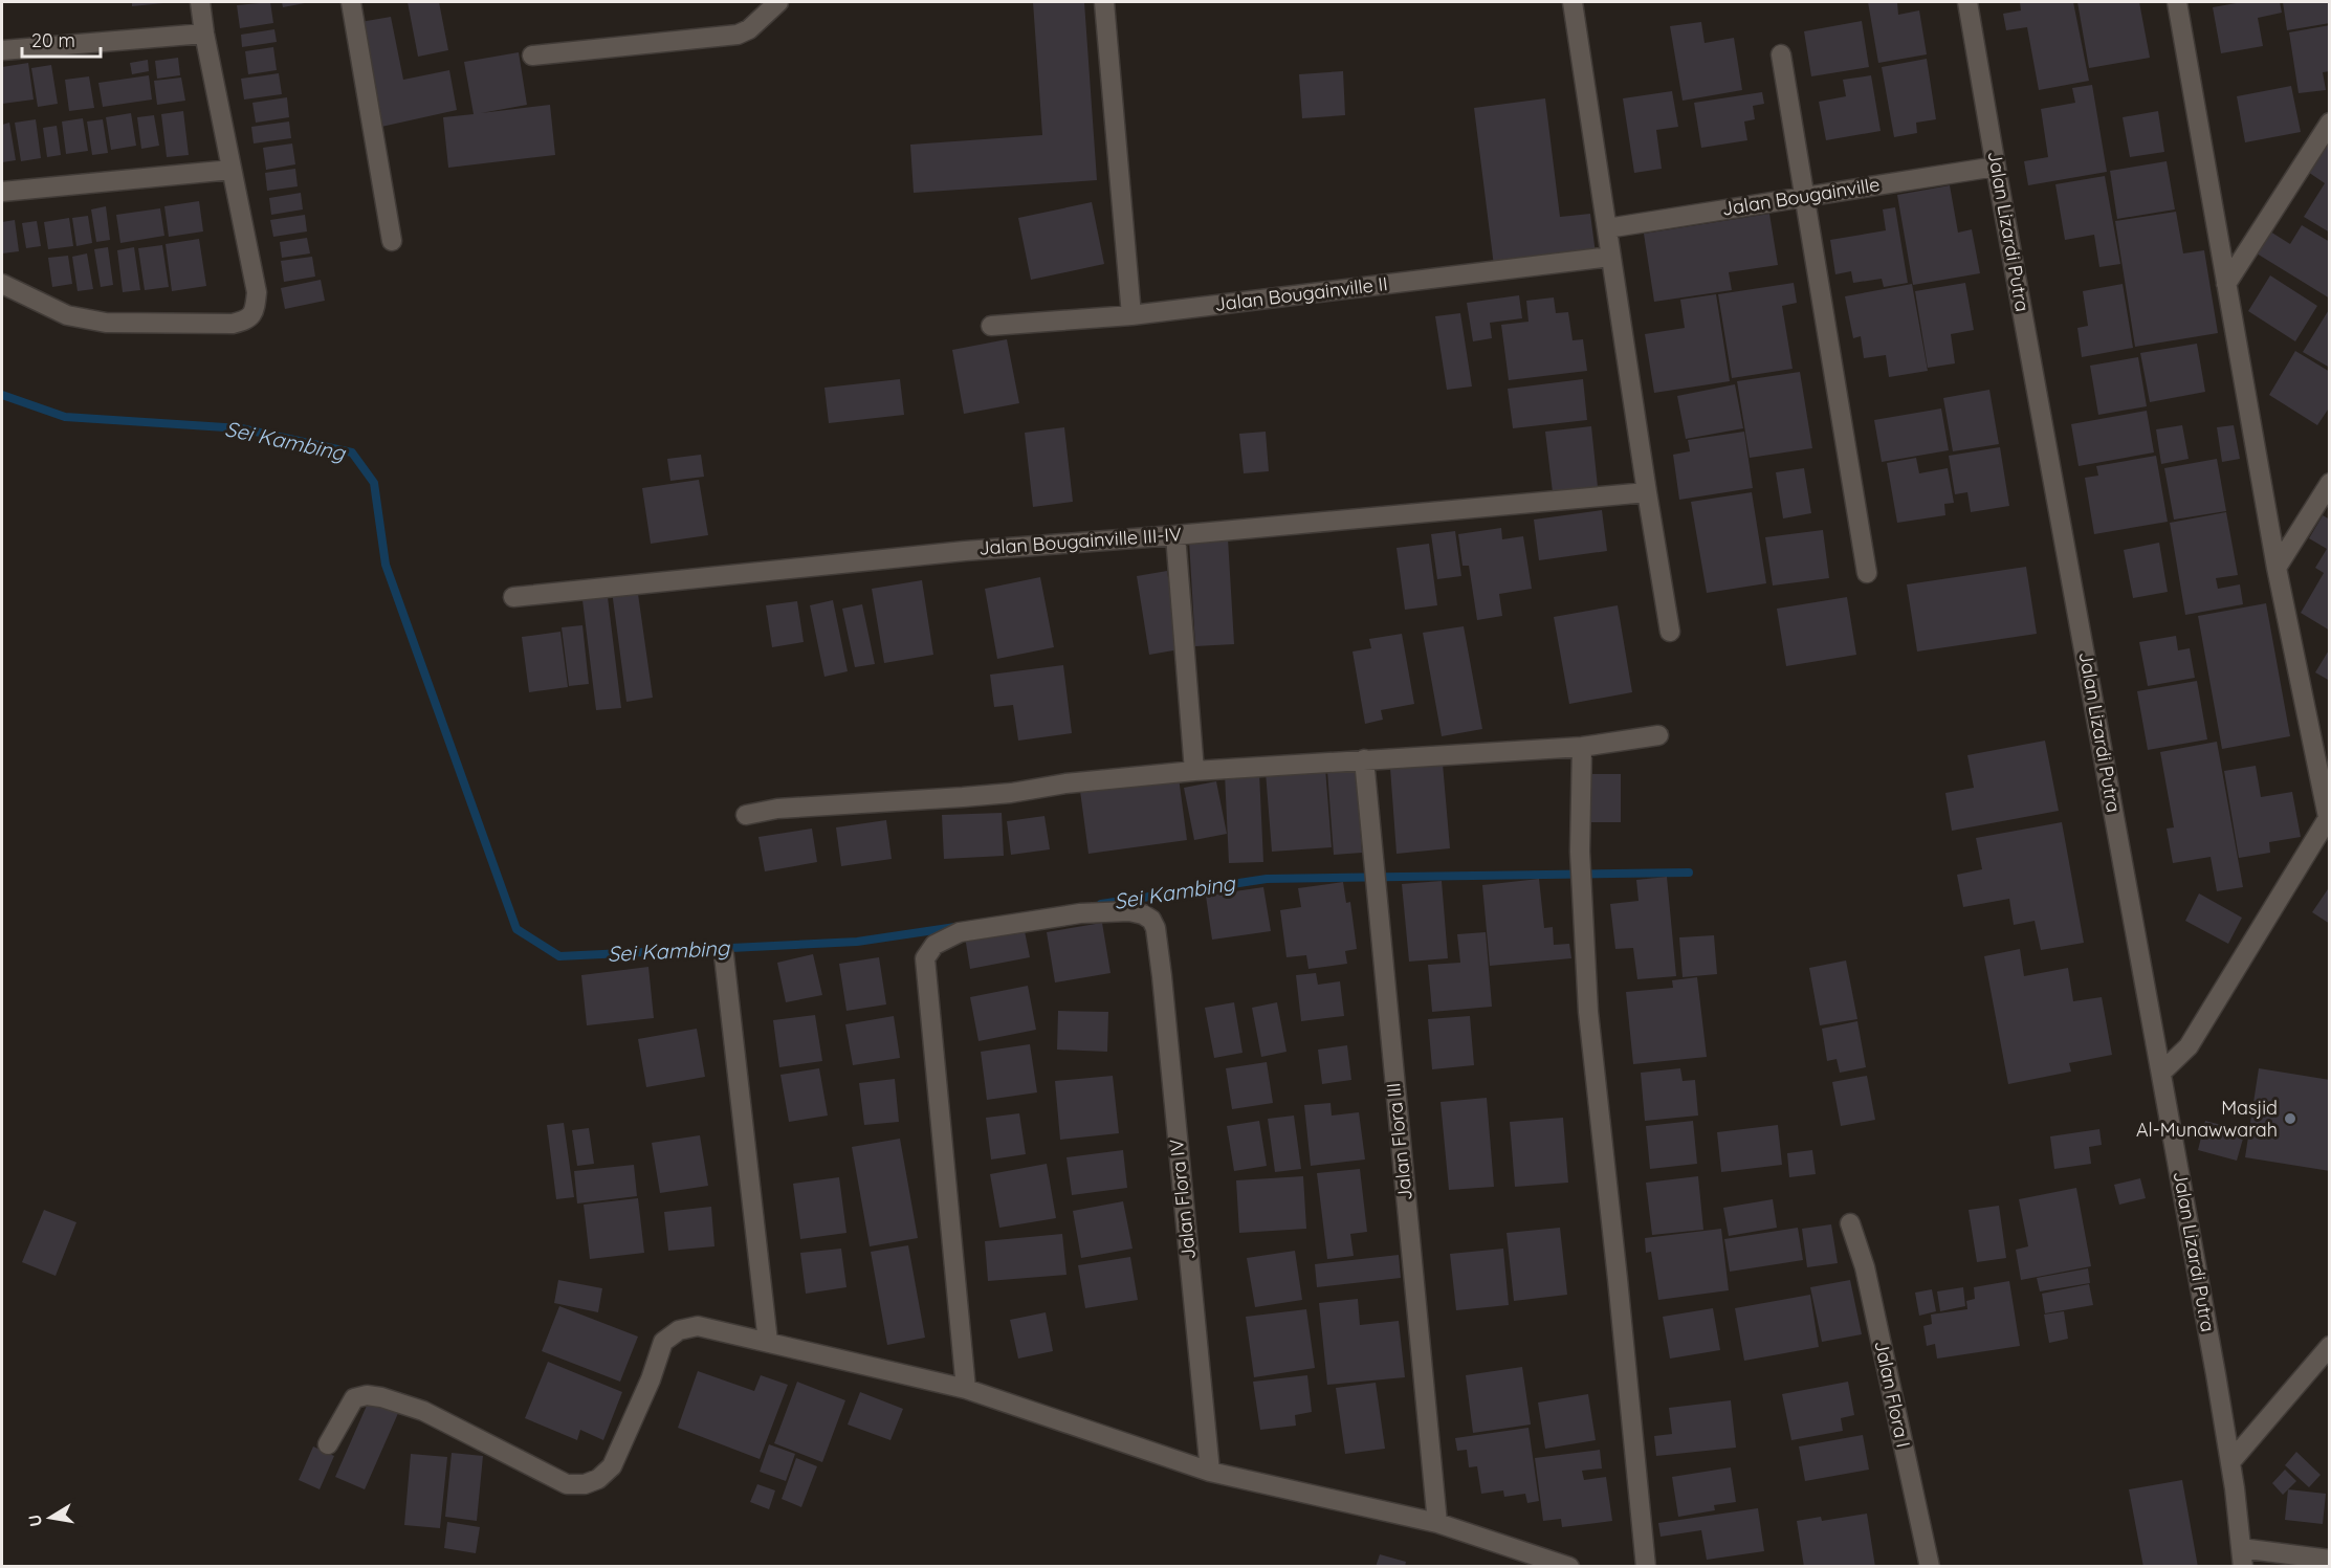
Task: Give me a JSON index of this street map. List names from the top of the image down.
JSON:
{
  "streets": {
    "street": [
      "Jalan Bougainville",
      "Jalan Lizardi Putra",
      "Jalan Bougainville II",
      "Jalan Bougainville III-IV",
      "Jalan Flora III",
      "Jalan Flora IV",
      "Jalan Flora I"
    ]
  },
  "crossings": [
    ["Jalan Bougainville", "Jalan Lizardi Putra"]
  ],
  "water": ["Sei Kambing"],
  "places": ["Masjid Al-Munawwarah"],
  "scale_bar": "20 m",
  "north": "left"
}
